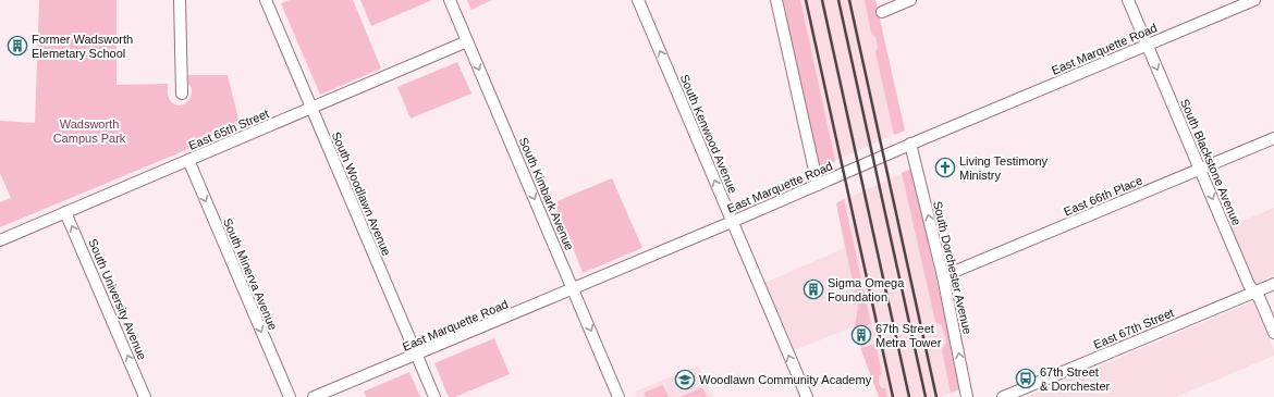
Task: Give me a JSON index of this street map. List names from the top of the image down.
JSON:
{
  "streets": {
    "street": [
      "East Marquette Road",
      "East 65th Street",
      "South Kenwood Avenue",
      "South Blackstone Avenue",
      "South Woodlawn Avenue",
      "South Kimbark Avenue",
      "East 66th Place",
      "South Dorchester Avenue",
      "South Minerva Avenue",
      "South University Avenue",
      "East 67th Street"
    ]
  },
  "crossings": [
    ["East Marquette Road", "South Kenwood Avenue"],
    ["East Marquette Road", "South Blackstone Avenue"],
    ["East Marquette Road", "South Woodlawn Avenue"],
    ["East Marquette Road", "South Kimbark Avenue"],
    ["East Marquette Road", "South Dorchester Avenue"],
    ["East 65th Street", "South Woodlawn Avenue"],
    ["East 65th Street", "South Kimbark Avenue"],
    ["East 65th Street", "South Minerva Avenue"],
    ["East 65th Street", "South University Avenue"],
    ["South Blackstone Avenue", "East 66th Place"],
    ["South Blackstone Avenue", "East 67th Street"],
    ["East 66th Place", "South Dorchester Avenue"]
  ],
  "one_way": [
    "South Kenwood Avenue",
    "South Blackstone Avenue",
    "South Kimbark Avenue",
    "South Dorchester Avenue",
    "South Minerva Avenue",
    "South University Avenue"
  ],
  "parks": ["Wadsworth Campus Park"],
  "places": {
    "building": ["Former Wadsworth Elemetary School", "Sigma Omega Foundation", "67th Street Metra Tower"],
    "church": ["Living Testimony Ministry"],
    "bus stop": ["67th Street & Dorchester"],
    "school or university": ["Woodlawn Community Academy"]
  }
}
